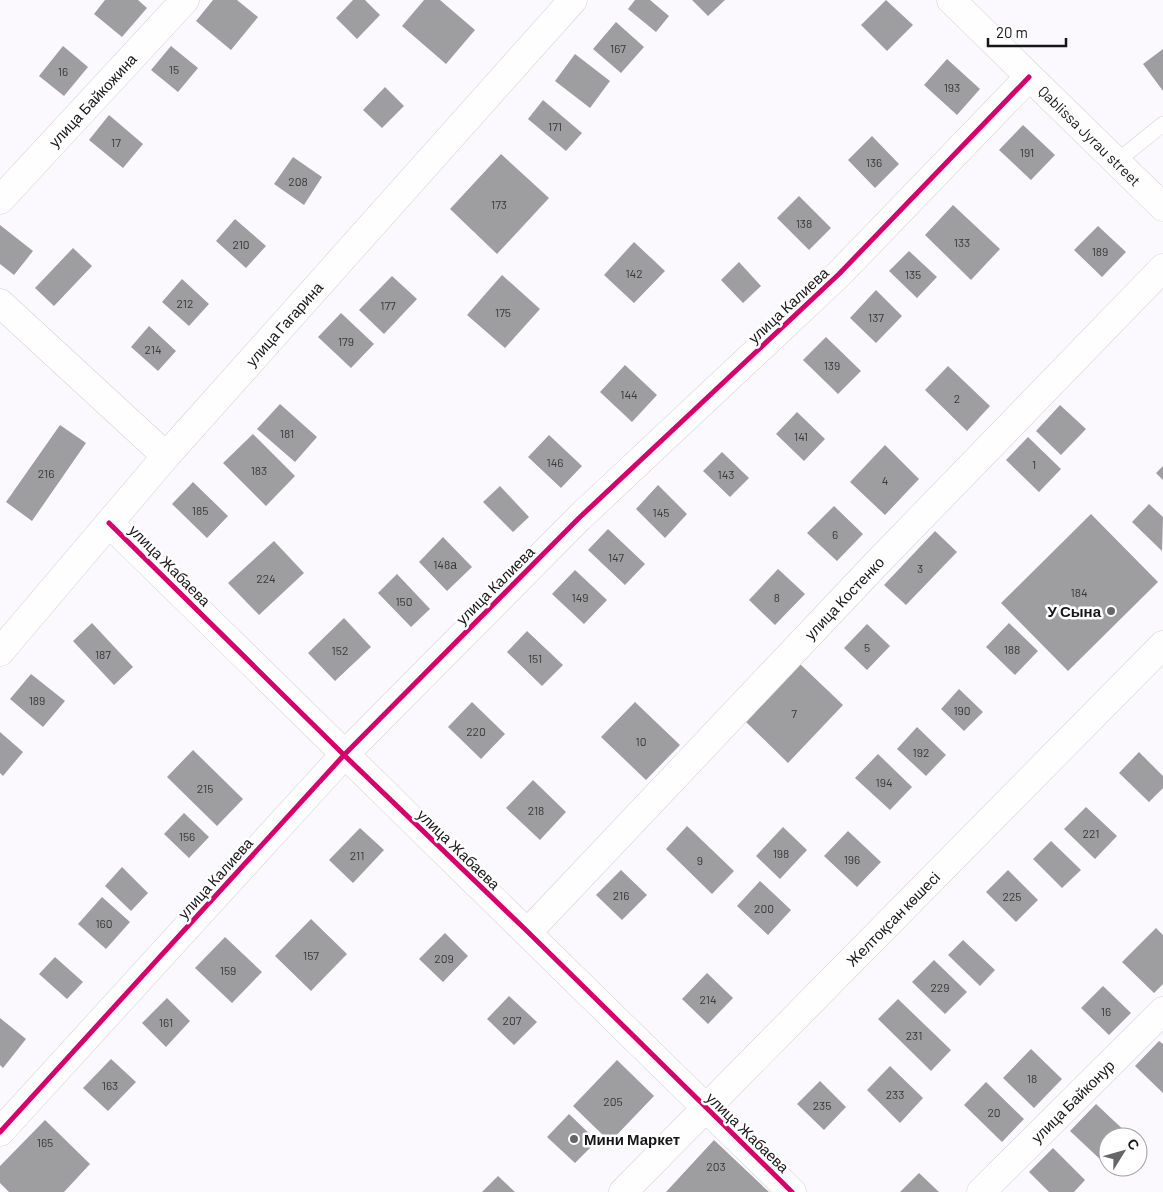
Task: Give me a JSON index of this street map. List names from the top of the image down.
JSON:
{
  "streets": {
    "street": [
      "улица Байкожина",
      "Qablissa Jyrau street",
      "улица Калиева",
      "улица Гагарина",
      "улица Жабаева",
      "улица Костенко",
      "Желтоқсан көшесі",
      "улица Байконур"
    ]
  },
  "crossings": [
    ["Qablissa Jyrau street", "улица Калиева"],
    ["улица Калиева", "улица Жабаева"],
    ["улица Гагарина", "улица Жабаева"],
    ["улица Жабаева", "улица Костенко"],
    ["улица Жабаева", "Желтоқсан көшесі"]
  ],
  "places": ["У Сына", "Мини Маркет"],
  "house_numbers": [
    "167",
    "15",
    "16",
    "193",
    "171",
    "17",
    "191",
    "136",
    "208",
    "173",
    "138",
    "133",
    "210",
    "189",
    "142",
    "135",
    "212",
    "177",
    "175",
    "137",
    "179",
    "214",
    "139",
    "144",
    "2",
    "181",
    "141",
    "146",
    "1",
    "183",
    "216",
    "143",
    "4",
    "185",
    "145",
    "6",
    "147",
    "148а",
    "3",
    "224",
    "184",
    "149",
    "8",
    "150",
    "5",
    "188",
    "152",
    "187",
    "151",
    "189",
    "190",
    "7",
    "220",
    "10",
    "192",
    "194",
    "215",
    "218",
    "221",
    "156",
    "198",
    "211",
    "196",
    "9",
    "216",
    "225",
    "200",
    "160",
    "157",
    "209",
    "159",
    "229",
    "214",
    "16",
    "207",
    "161",
    "231",
    "18",
    "163",
    "233",
    "205",
    "235",
    "20",
    "165",
    "203"
  ],
  "scale_bar": "20 m",
  "north": "top right"
}
